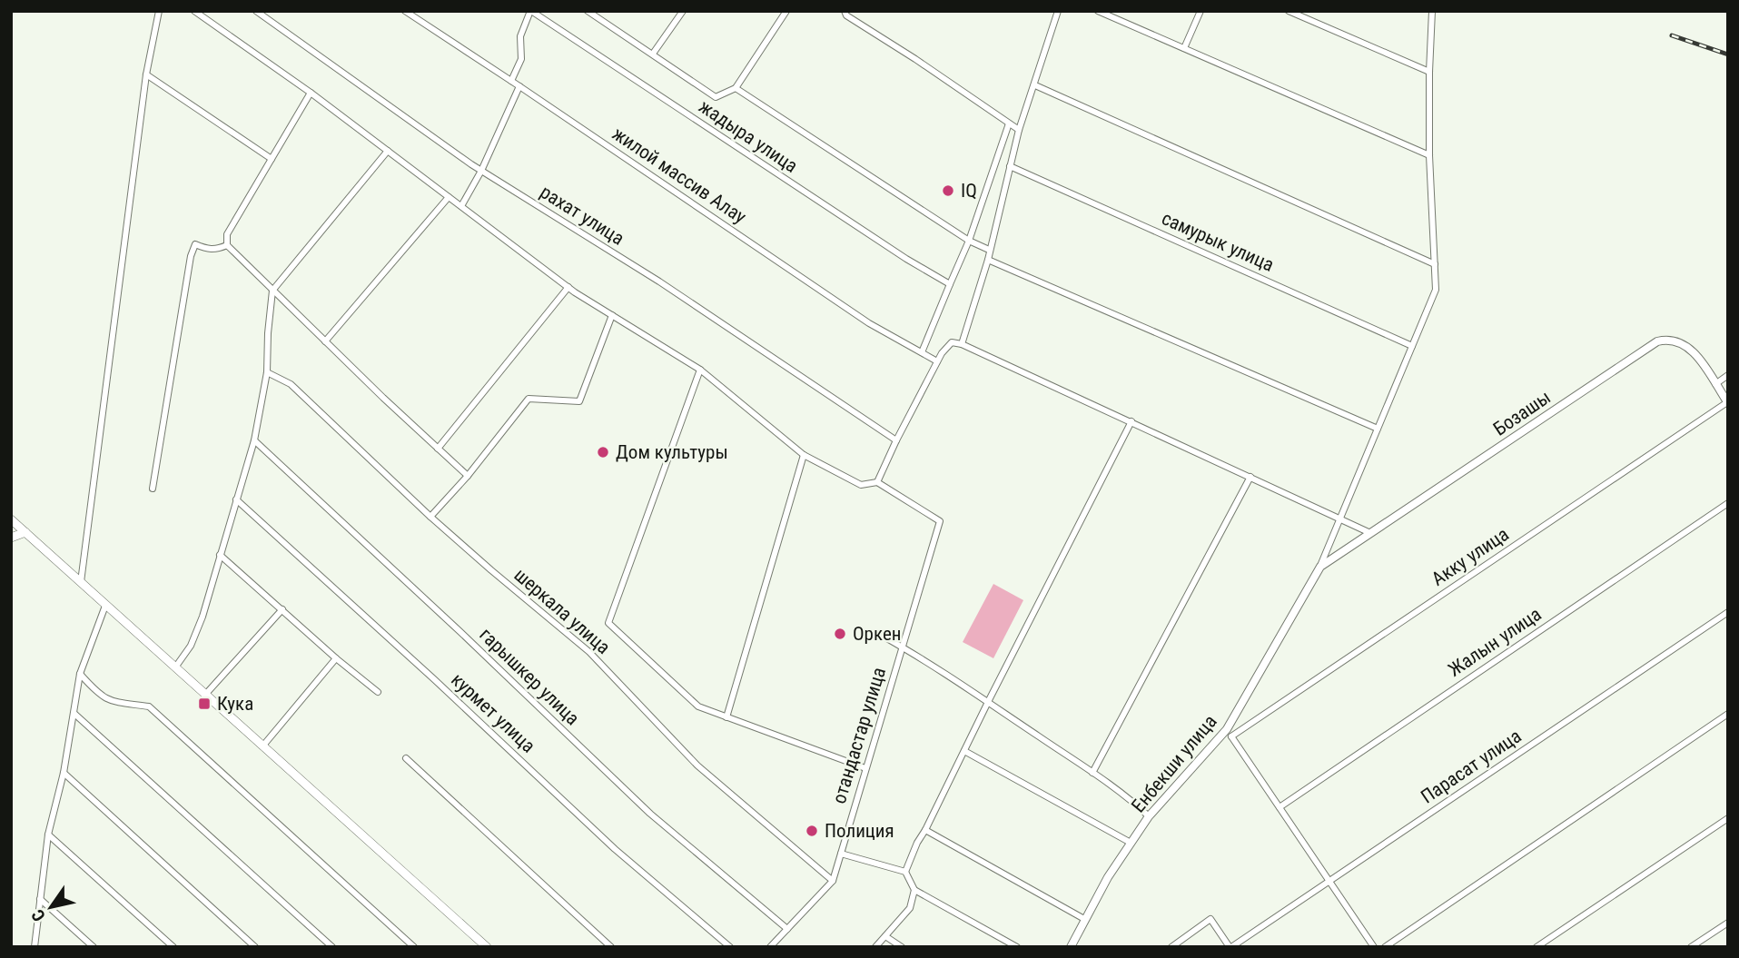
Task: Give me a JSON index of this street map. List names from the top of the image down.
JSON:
{
  "streets": {
    "street": [
      "жадыра улица",
      "жилой массив Алау",
      "рахат улица",
      "самурык улица",
      "Бозашы",
      "Акку улица",
      "шеркала улица",
      "Жалын улица",
      "гарышкер улица",
      "курмет улица",
      "отандастар улица",
      "Енбекши улица",
      "Парасат улица"
    ]
  },
  "crossings": [
    ["Бозашы", "Акку улица"],
    ["Бозашы", "Енбекши улица"],
    ["шеркала улица", "отандастар улица"]
  ],
  "places": {
    "other": [
      "IQ",
      "Дом культуры",
      "Оркен",
      "Полиция"
    ],
    "transit": ["Кука"]
  },
  "north": "bottom left"
}
